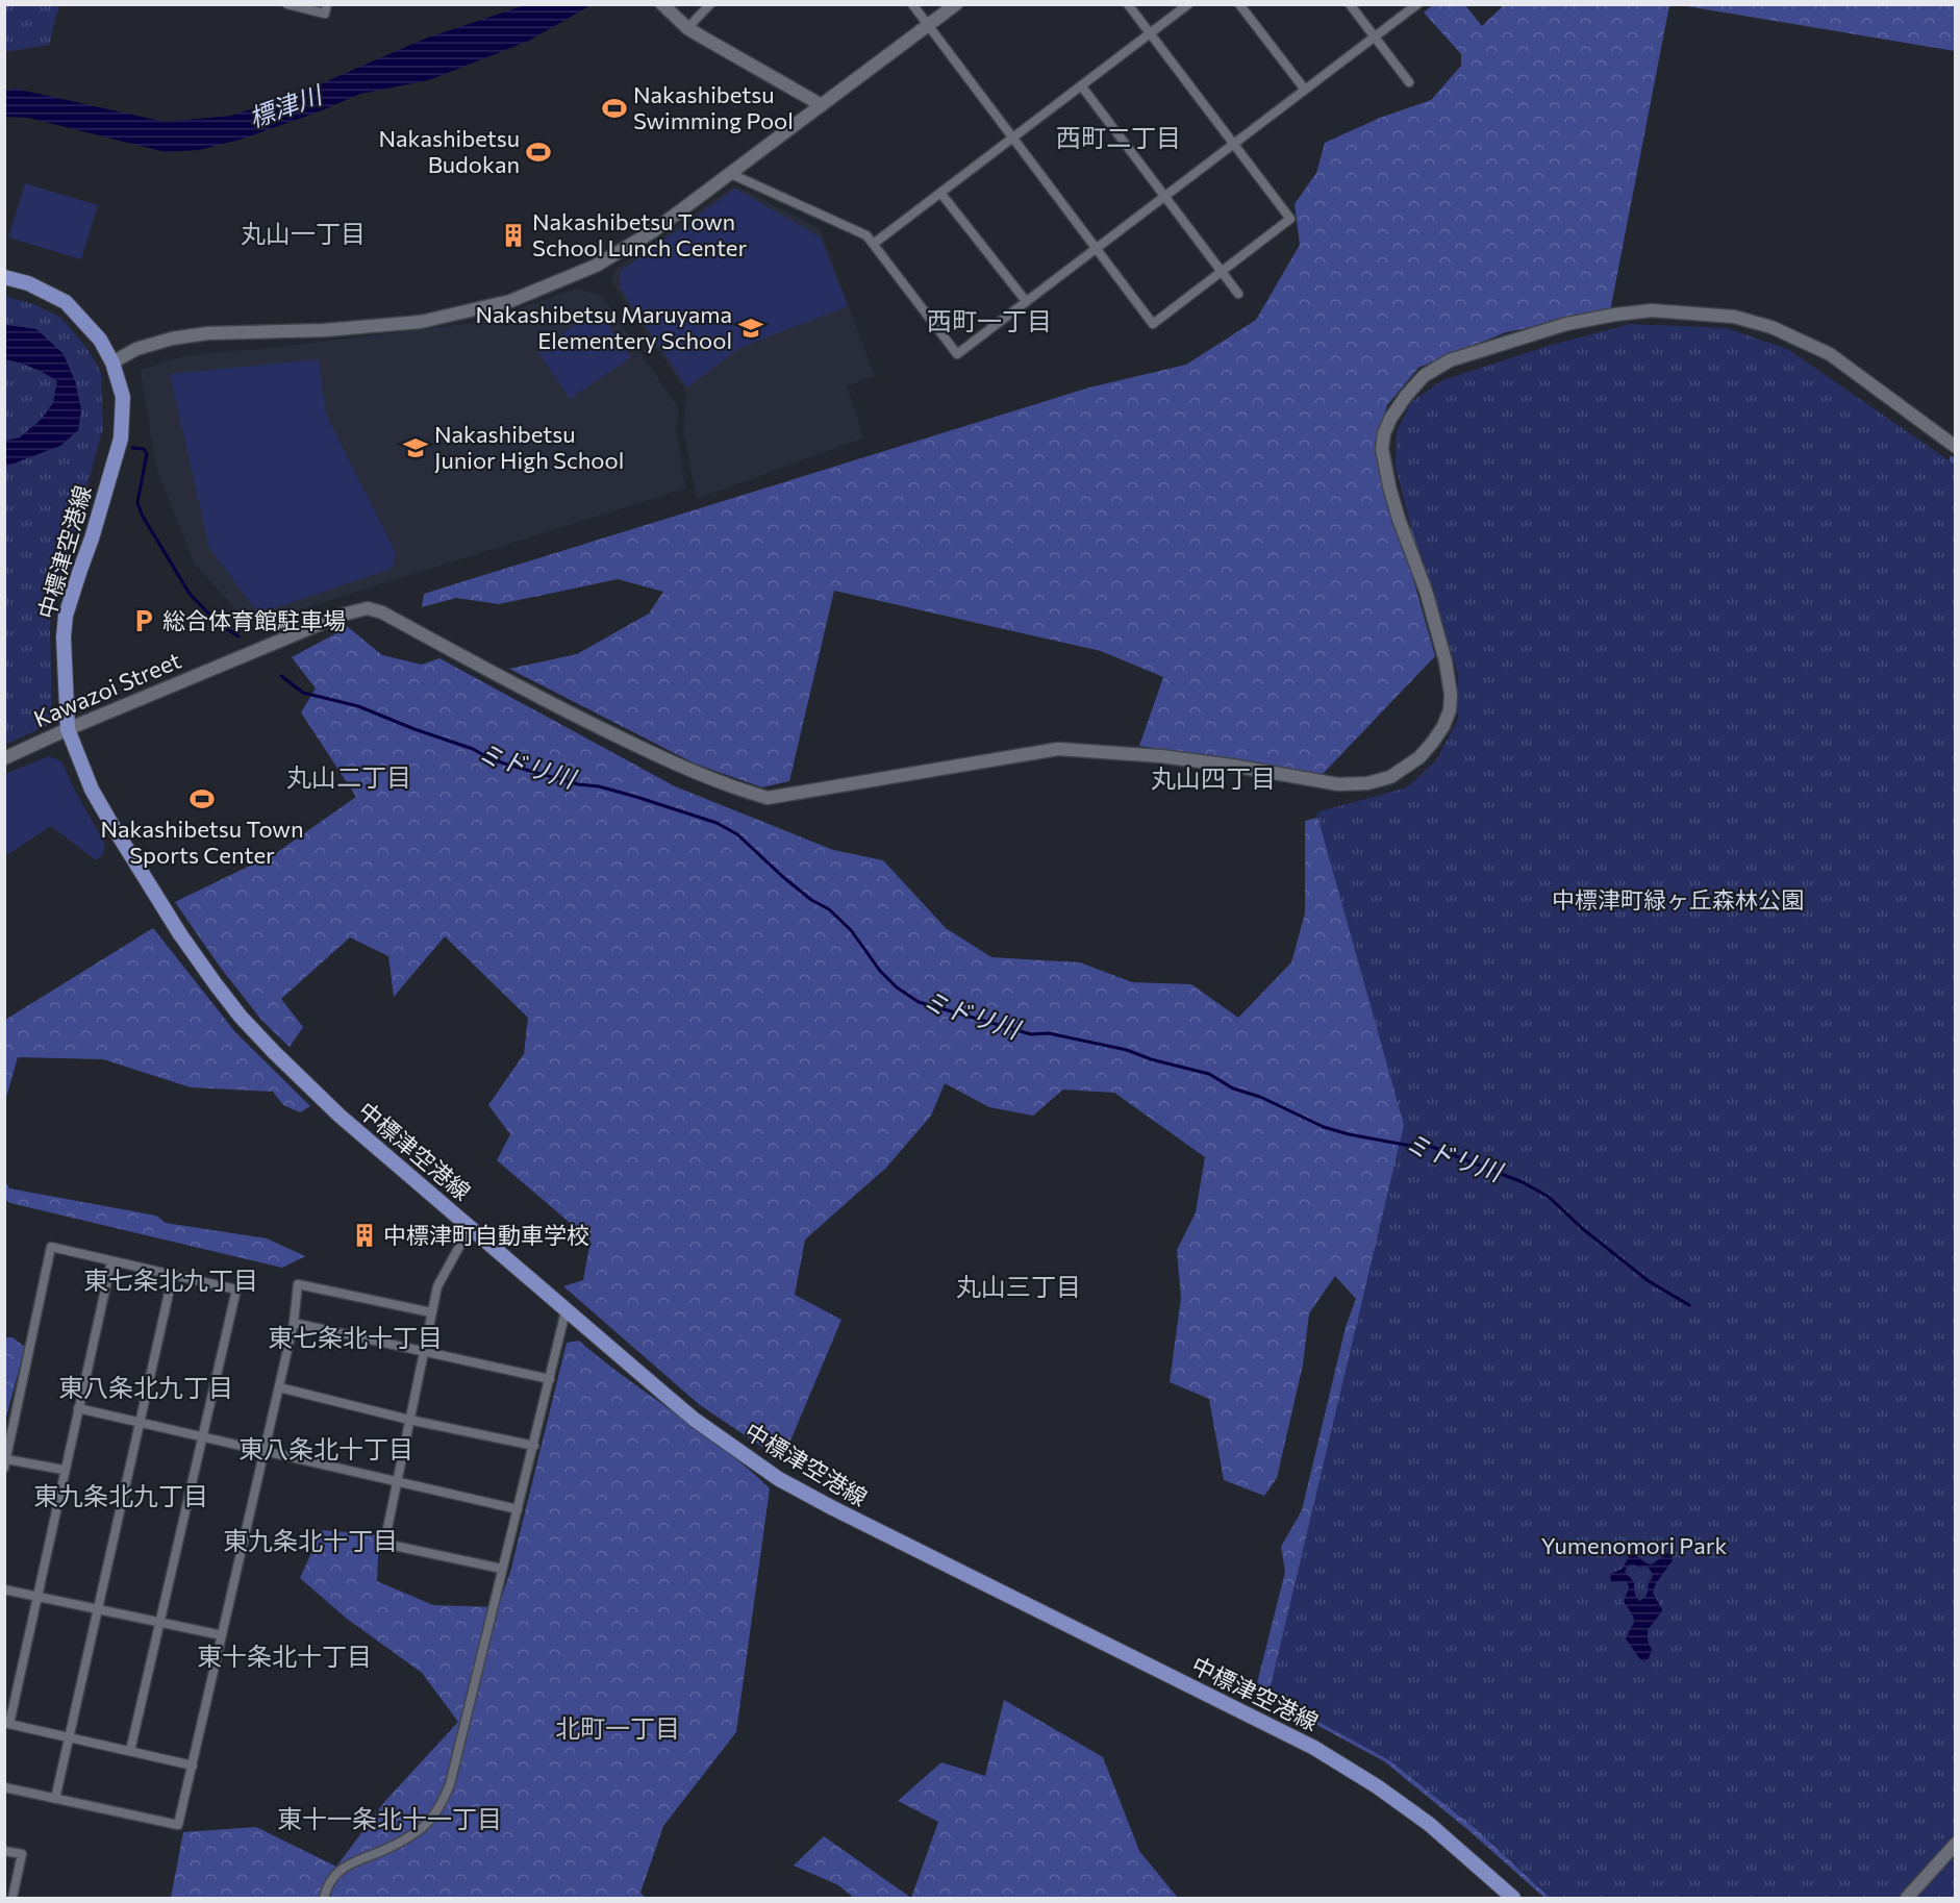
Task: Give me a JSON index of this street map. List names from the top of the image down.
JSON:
{
  "streets": {
    "main road": ["中標津空港線"],
    "street": ["Kawazoi Street"]
  },
  "crossings": [
    ["中標津空港線", "Kawazoi Street"]
  ],
  "districts": [
    "西町二丁目",
    "丸山一丁目",
    "西町一丁目",
    "丸山二丁目",
    "丸山四丁目",
    "東七条北九丁目",
    "丸山三丁目",
    "東七条北十丁目",
    "東八条北九丁目",
    "東八条北十丁目",
    "東九条北九丁目",
    "東九条北十丁目",
    "東十条北十丁目",
    "北町一丁目",
    "東十一条北十一丁目"
  ],
  "water": ["標津川", "ミドリ川"],
  "parks": ["中標津町緑ヶ丘森林公園", "Yumenomori Park"],
  "places": {
    "sports": ["Nakashibetsu Swimming Pool", "Nakashibetsu Budokan", "Nakashibetsu Town Sports Center"],
    "building": ["Nakashibetsu Town School Lunch Center", "中標津町自動車学校"],
    "school or university": ["Nakashibetsu Maruyama Elementery School", "Nakashibetsu Junior High School"],
    "parking": ["総合体育館駐車場"]
  }
}
